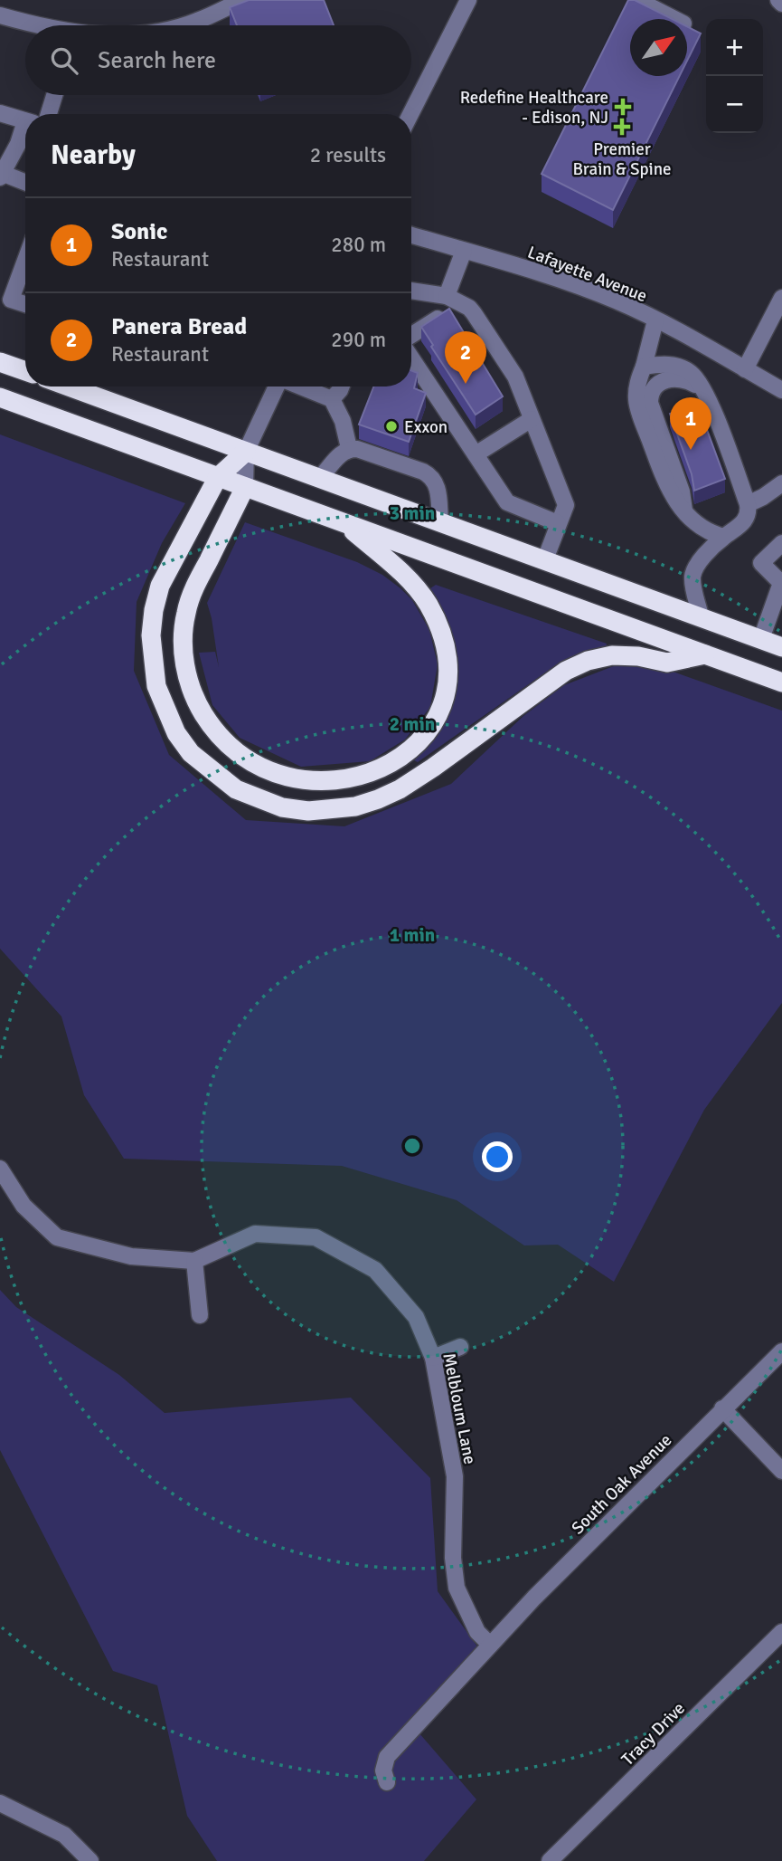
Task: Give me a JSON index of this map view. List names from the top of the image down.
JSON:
{
  "streets": {
    "street": [
      "Lafayette Avenue",
      "Melbloum Lane",
      "South Oak Avenue",
      "Tracy Drive"
    ]
  },
  "crossings": [
    ["Melbloum Lane", "South Oak Avenue"]
  ],
  "places": {
    "health": ["Redefine Healthcare - Edison, NJ", "Premier Brain & Spine"],
    "other": ["Exxon"]
  },
  "north": "top right",
  "page": {
    "map_buttons": ["+", "−"],
    "search": "Search here",
    "heading": ["Nearby", "2 results"],
    "list": [
      {
        "mark": "1",
        "name": "Sonic",
        "note": "Restaurant",
        "value": "280 m"
      },
      {
        "mark": "2",
        "name": "Panera Bread",
        "note": "Restaurant",
        "value": "290 m"
      }
    ],
    "pins": ["2", "1"]
  },
  "rings": ["3 min", "2 min", "1 min"]
}
